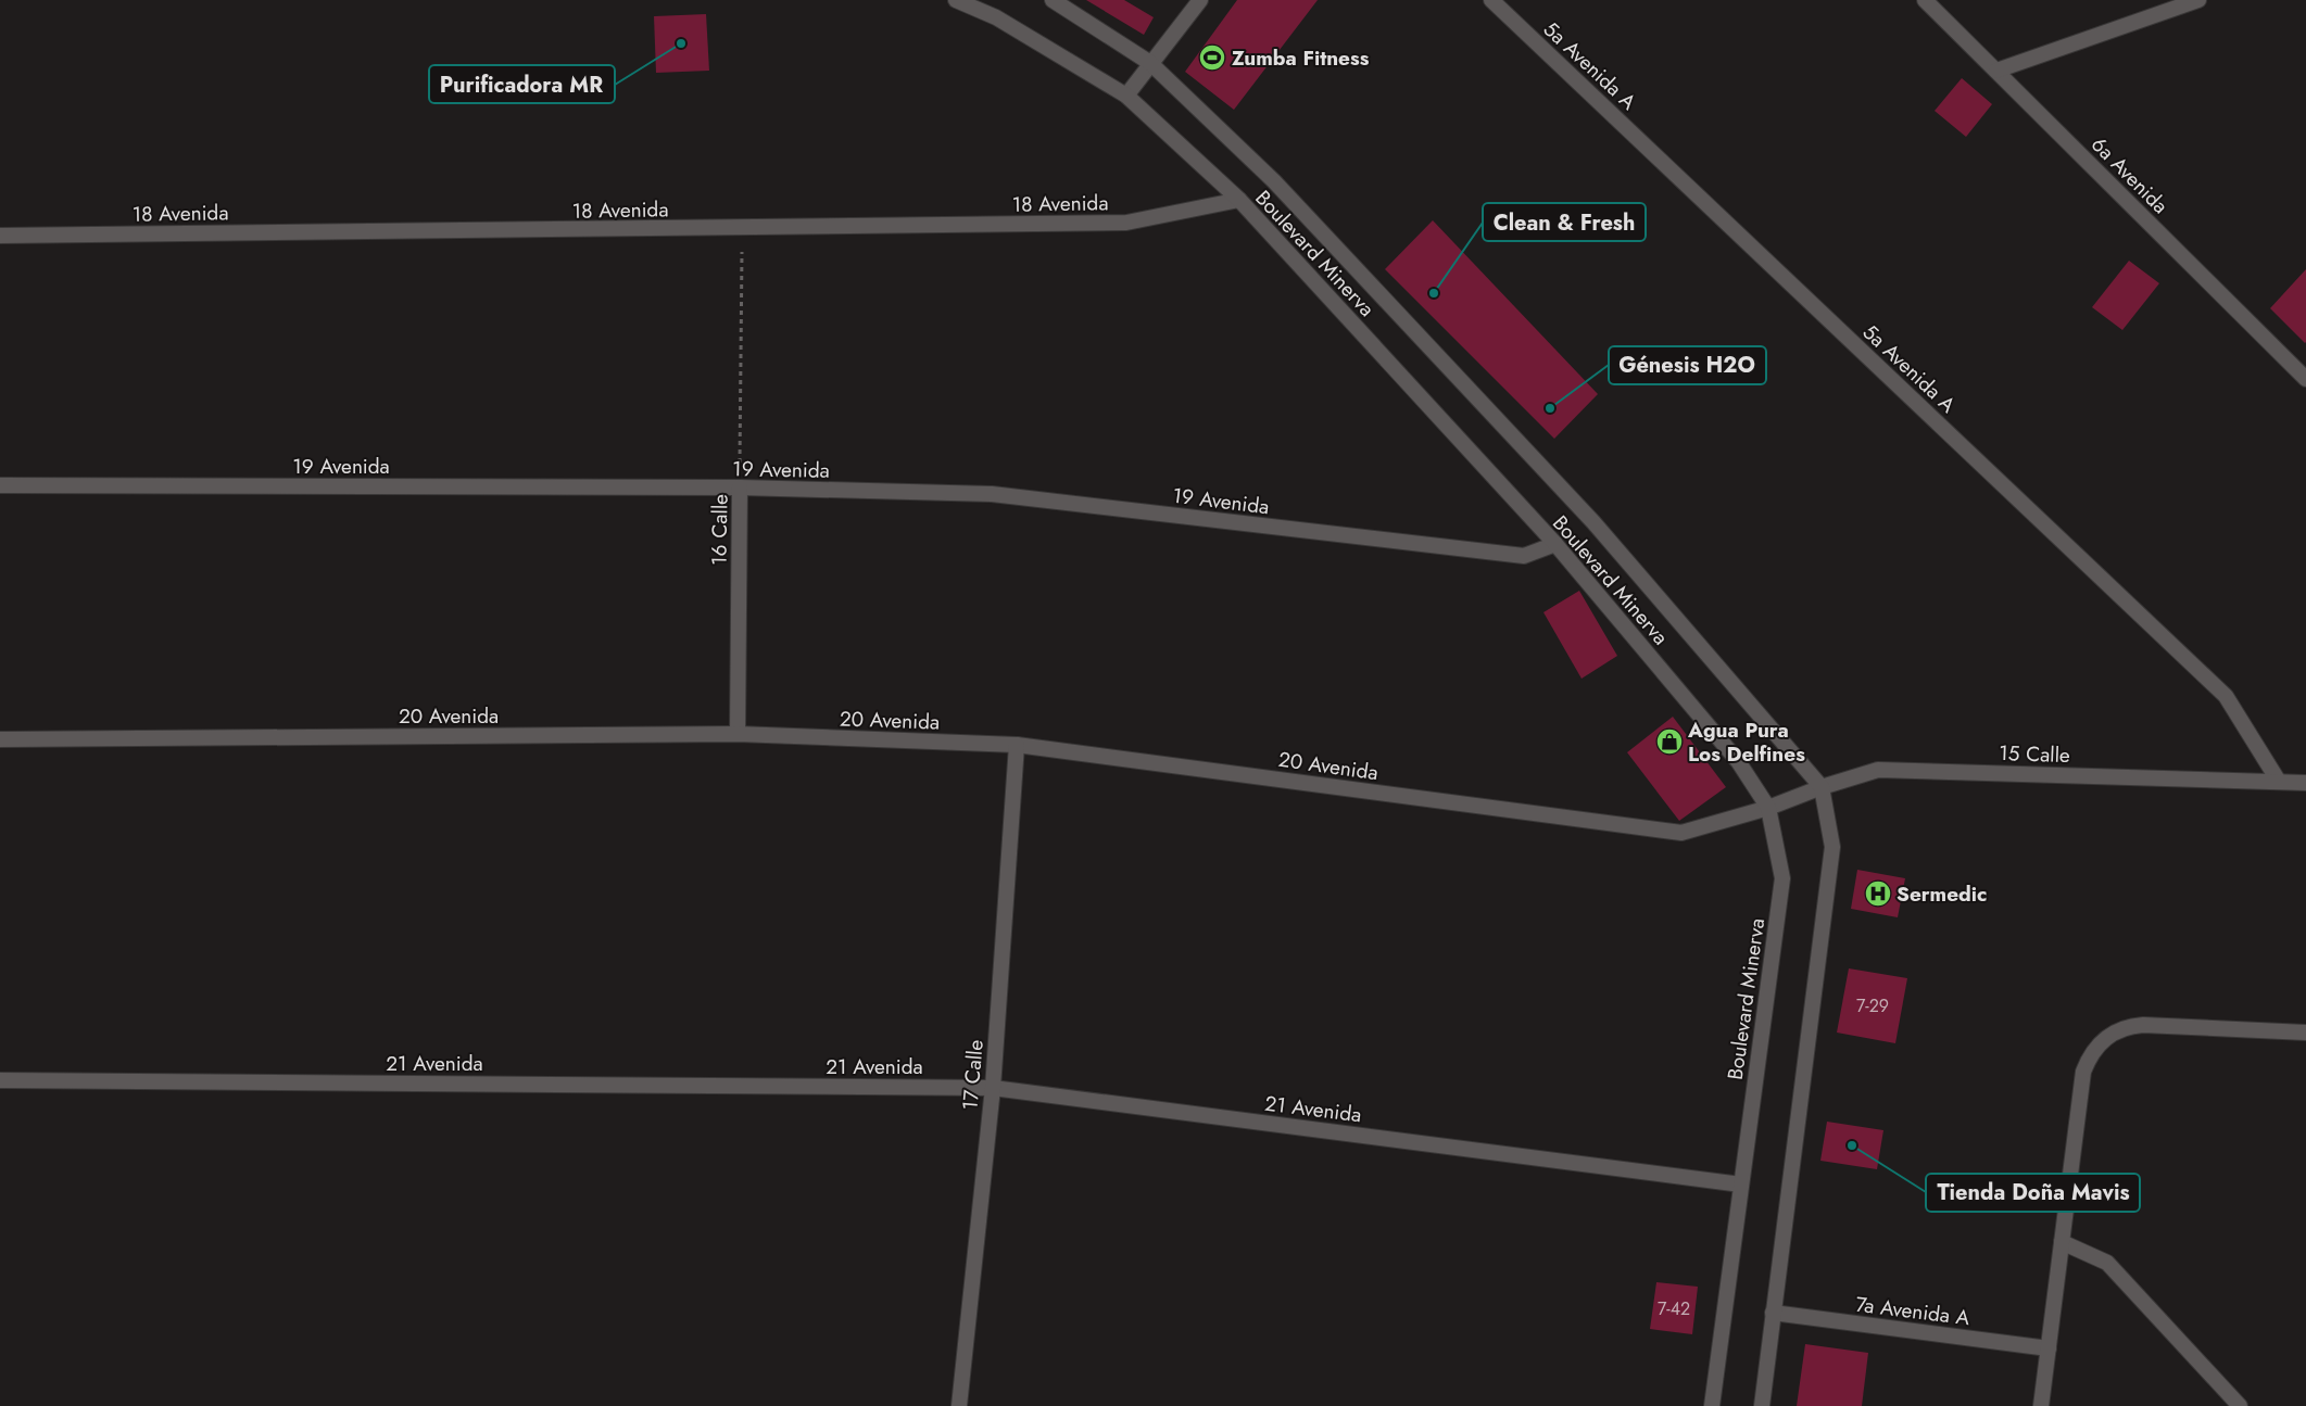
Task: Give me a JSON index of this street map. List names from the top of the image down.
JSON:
{
  "streets": {
    "street": [
      "5a Avenida A",
      "6a Avenida",
      "18 Avenida",
      "Boulevard Minerva",
      "19 Avenida",
      "16 Calle",
      "20 Avenida",
      "15 Calle",
      "21 Avenida",
      "17 Calle",
      "7a Avenida A"
    ]
  },
  "crossings": [
    ["5a Avenida A", "15 Calle"],
    ["18 Avenida", "Boulevard Minerva"],
    ["18 Avenida", "16 Calle"],
    ["Boulevard Minerva", "19 Avenida"],
    ["Boulevard Minerva", "20 Avenida"],
    ["Boulevard Minerva", "15 Calle"],
    ["Boulevard Minerva", "21 Avenida"],
    ["19 Avenida", "16 Calle"],
    ["16 Calle", "20 Avenida"],
    ["20 Avenida", "15 Calle"],
    ["20 Avenida", "17 Calle"],
    ["21 Avenida", "17 Calle"]
  ],
  "places": {
    "other": [
      "Purificadora MR",
      "Clean & Fresh",
      "Génesis H2O",
      "Tienda Doña Mavis"
    ],
    "sports": ["Zumba Fitness"],
    "shop": ["Agua Pura Los Delfines"],
    "hospital": ["Sermedic"]
  },
  "house_numbers": ["7-29", "7-42"]
}
